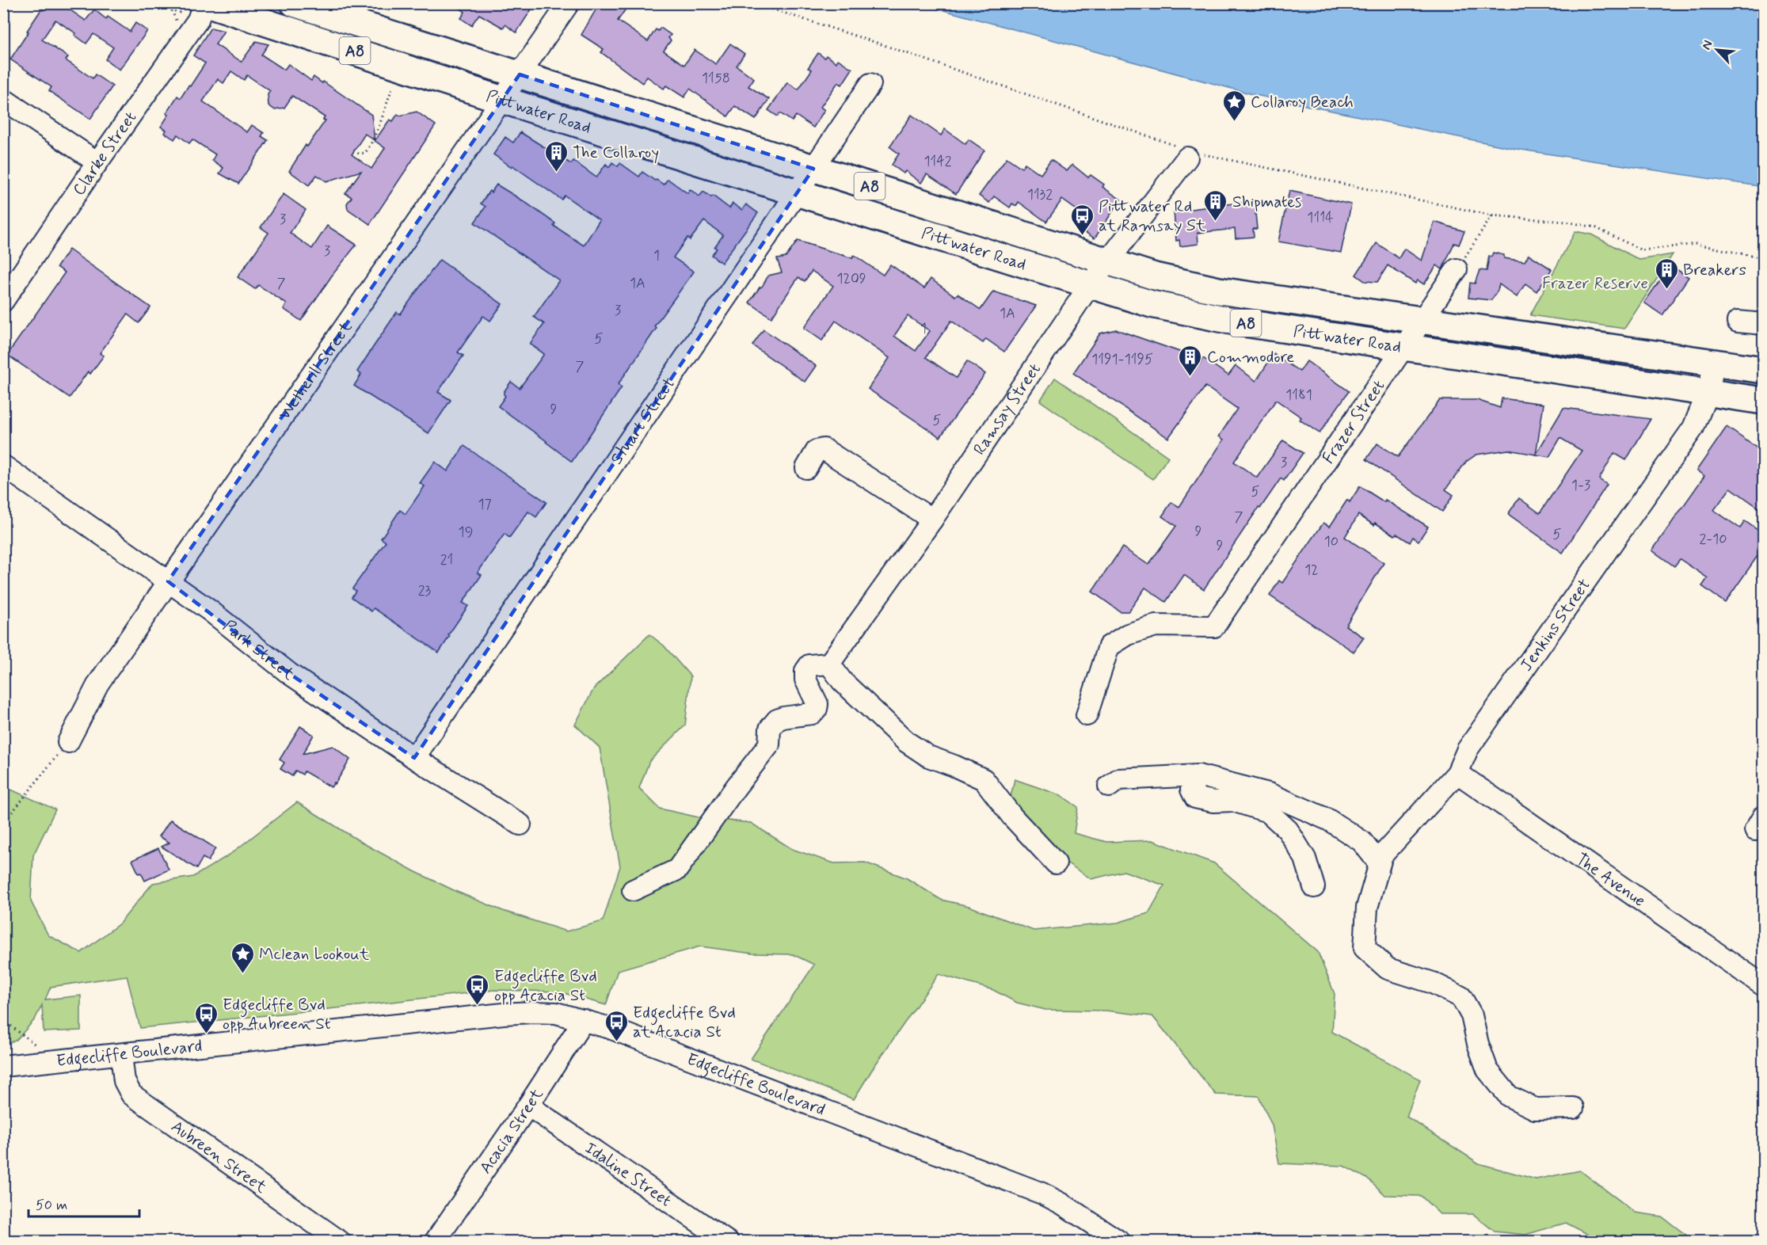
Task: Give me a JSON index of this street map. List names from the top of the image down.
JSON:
{
  "streets": {
    "highway": ["A8", "Pittwater Road"],
    "street": [
      "Clarke Street",
      "Wetherill Street",
      "Ramsay Street",
      "Stuart Street",
      "Frazer Street",
      "Jenkins Street",
      "Park Street",
      "The Avenue",
      "Edgecliffe Boulevard",
      "Acacia Street",
      "Aubreen Street",
      "Idaline Street"
    ]
  },
  "crossings": [
    ["Pittwater Road", "Clarke Street"],
    ["Pittwater Road", "Wetherill Street"],
    ["Pittwater Road", "Ramsay Street"],
    ["Pittwater Road", "Stuart Street"],
    ["Pittwater Road", "Frazer Street"],
    ["Pittwater Road", "Jenkins Street"],
    ["Wetherill Street", "Park Street"],
    ["Stuart Street", "Park Street"],
    ["Jenkins Street", "The Avenue"],
    ["Edgecliffe Boulevard", "Acacia Street"],
    ["Edgecliffe Boulevard", "Aubreen Street"],
    ["Acacia Street", "Idaline Street"]
  ],
  "parks": ["Frazer Reserve"],
  "places": {
    "place": ["Collaroy Beach", "Mclean Lookout"],
    "building": [
      "The Collaroy",
      "Shipmates",
      "Breakers",
      "Commodore"
    ],
    "bus stop": [
      "Pittwater Rd at Ramsay St",
      "Edgecliffe Bvd opp Acacia St",
      "Edgecliffe Bvd opp Aubreen St",
      "Edgecliffe Bvd at Acacia St"
    ]
  },
  "house_numbers": [
    "1158",
    "1142",
    "1132",
    "1114",
    "3",
    "3",
    "1",
    "1209",
    "7",
    "1A",
    "3",
    "1A",
    "1",
    "5",
    "1191-1195",
    "7",
    "1181",
    "9",
    "5",
    "3",
    "1-3",
    "5",
    "17",
    "7",
    "9",
    "19",
    "5",
    "2-10",
    "10",
    "9",
    "21",
    "12",
    "23"
  ],
  "scale_bar": "50 m",
  "north": "top left"
}
